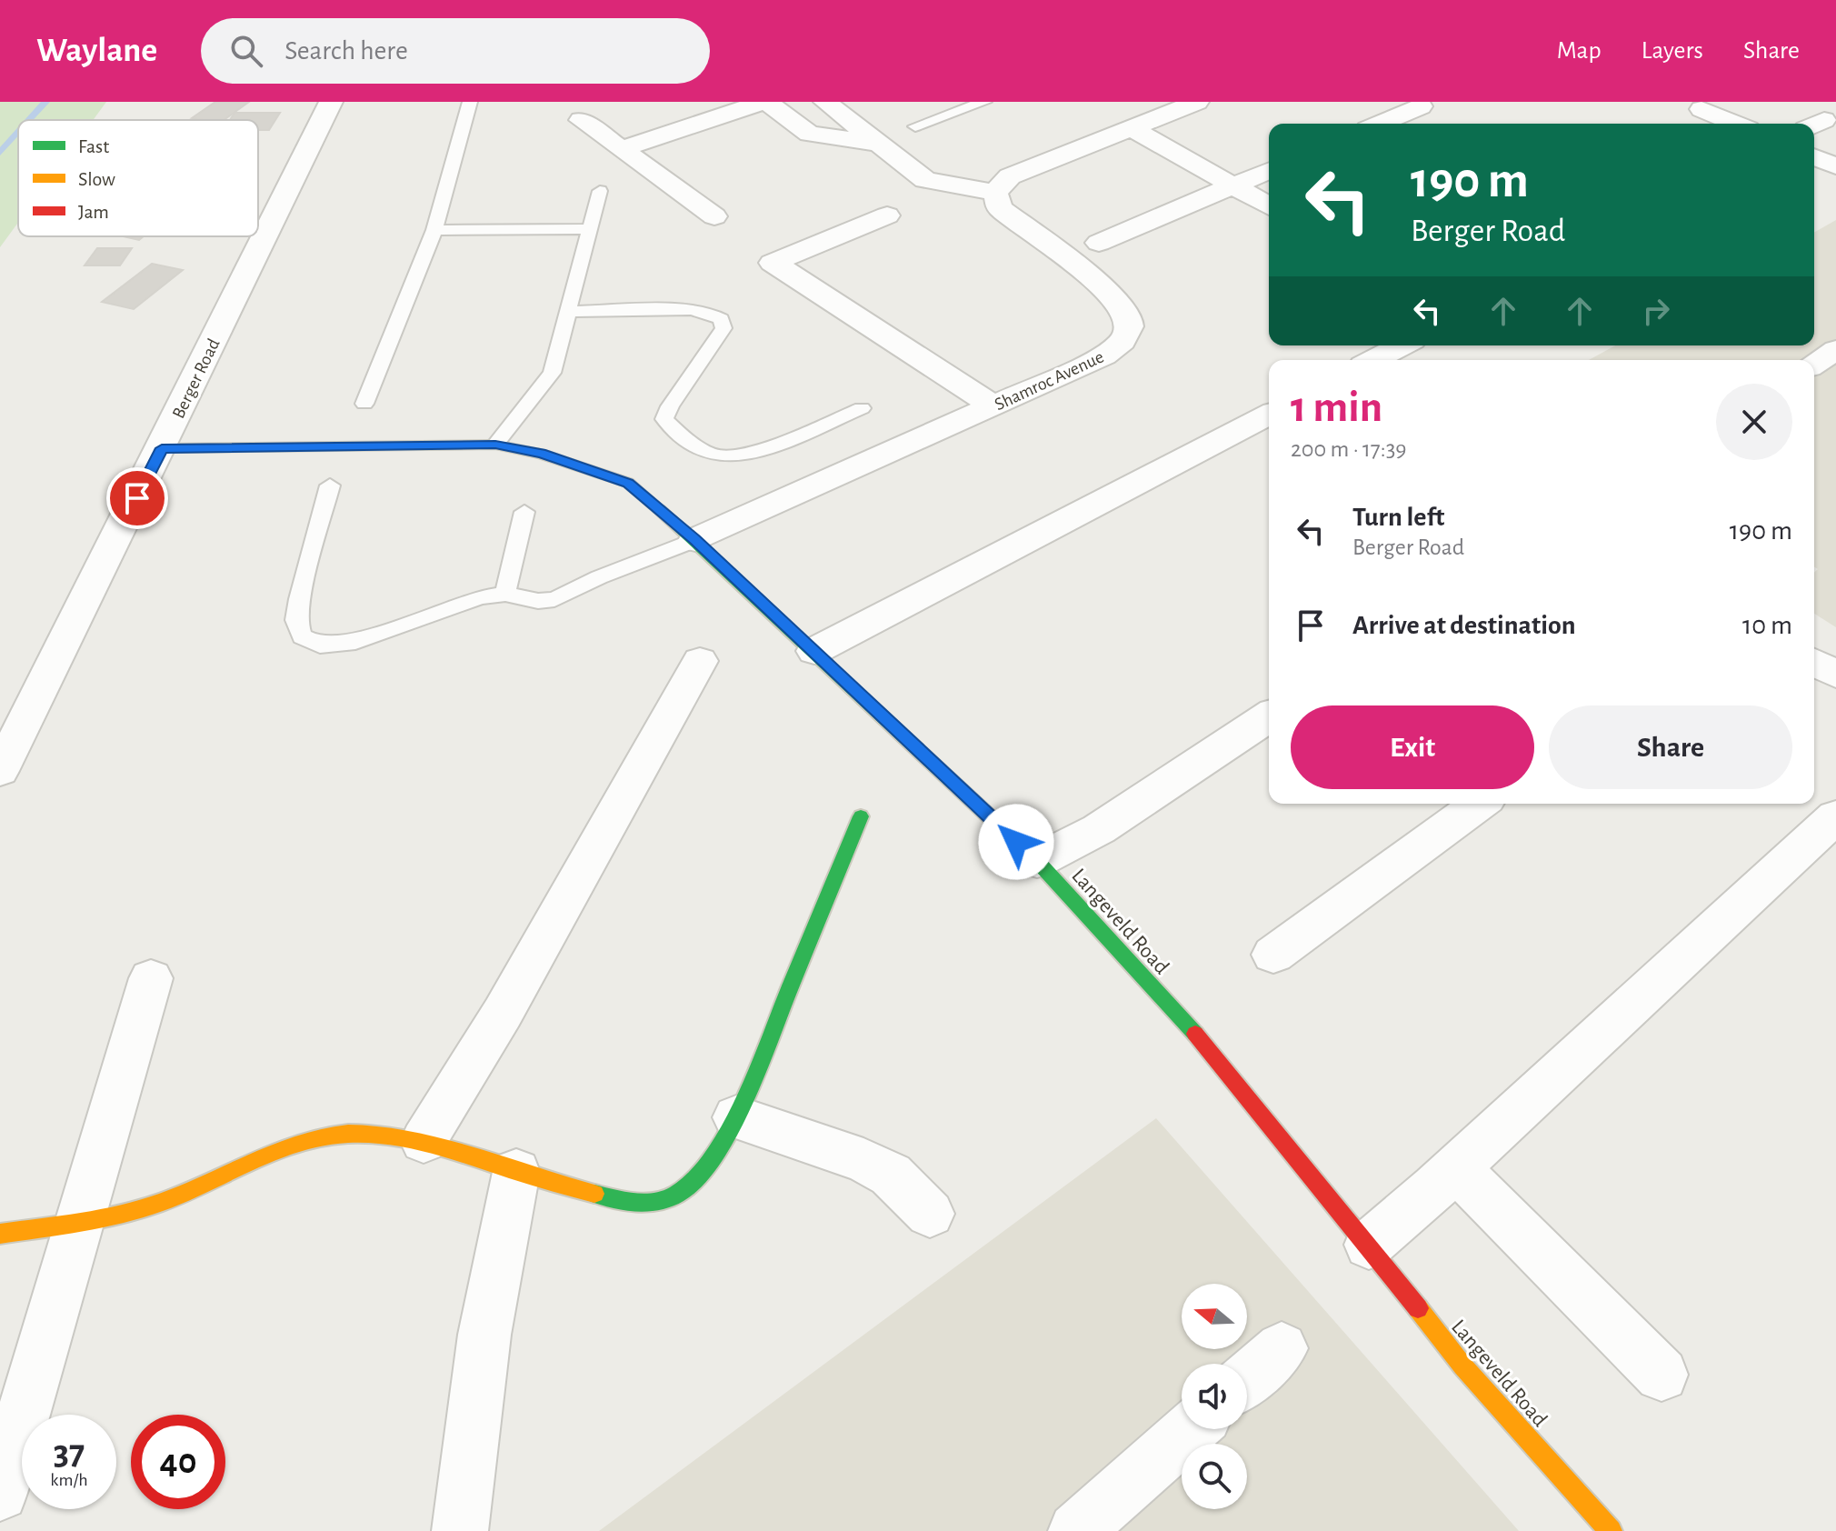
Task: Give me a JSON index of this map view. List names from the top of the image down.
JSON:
{
  "streets": {
    "street": ["Berger Road", "Shamroc Avenue", "Langeveld Road"]
  },
  "crossings": [
    ["Berger Road", "Langeveld Road"],
    ["Shamroc Avenue", "Langeveld Road"]
  ],
  "legend": ["Fast", "Slow", "Jam"],
  "north": "left",
  "page": {
    "header": "Waylane",
    "search": "Search here",
    "nav": ["Map", "Layers", "Share"],
    "turn": ["190 m", "Berger Road"],
    "heading": ["1 min", "200 m · 17:39"],
    "list": [
      {
        "name": "Turn left",
        "note": "Berger Road",
        "value": "190 m"
      },
      {
        "name": "Arrive at destination",
        "value": "10 m"
      }
    ],
    "buttons": ["Exit", "Share"],
    "speed": "37 km/h",
    "limit": "40"
  }
}
